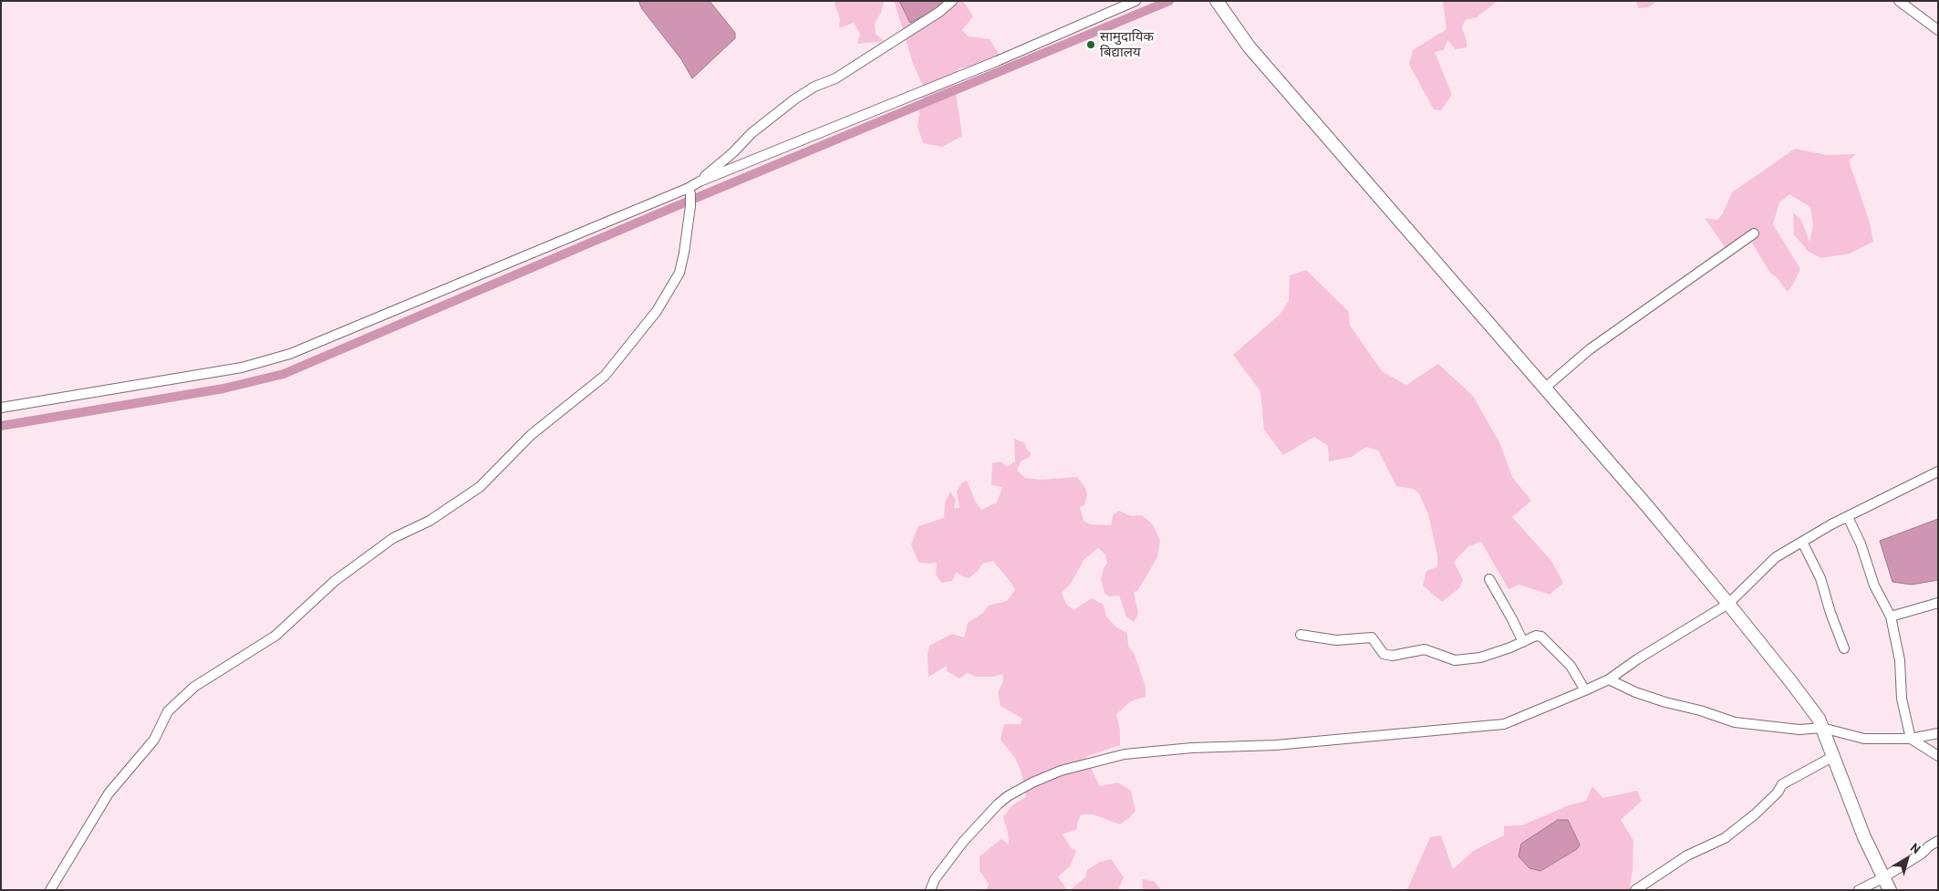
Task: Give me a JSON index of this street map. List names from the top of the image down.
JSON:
{
  "places": ["सामुदायिक बिद्यालय"],
  "north": "top right"
}
